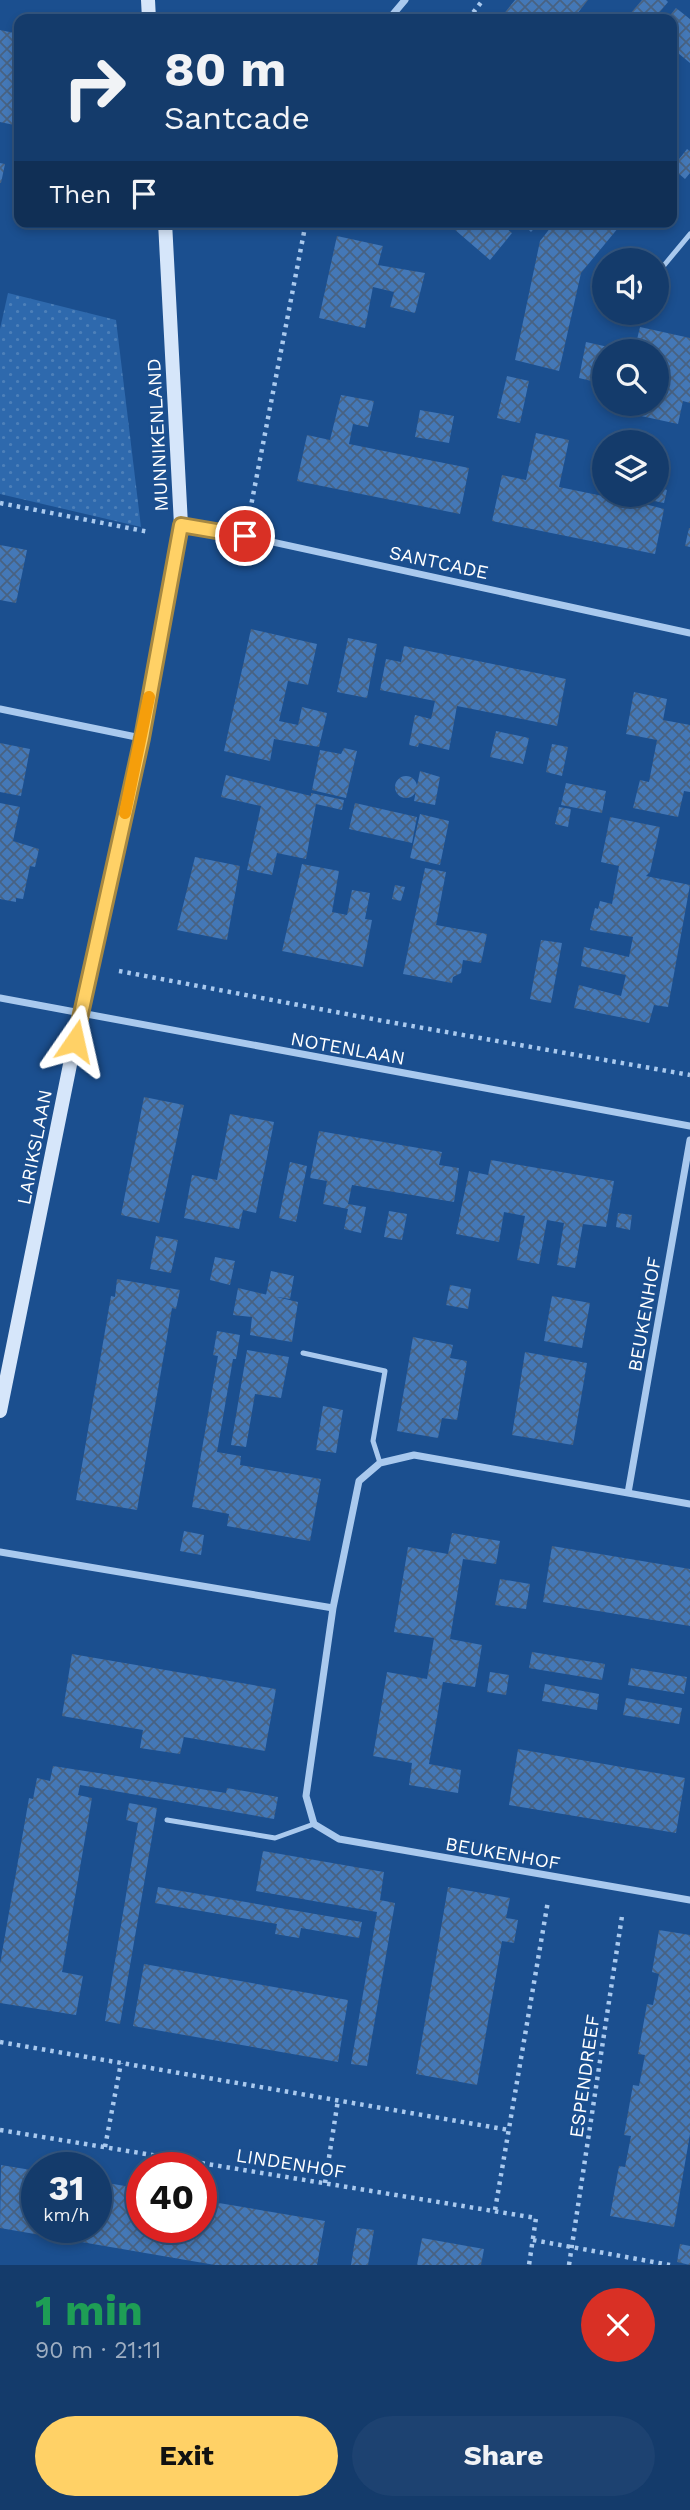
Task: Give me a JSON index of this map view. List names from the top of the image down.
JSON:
{
  "streets": {
    "street": [
      "MUNNIKENLAND",
      "SANTCADE",
      "NOTENLAAN",
      "LARIKSLAAN",
      "BEUKENHOF"
    ],
    "path": ["ESPENDREEF", "LINDENHOF"]
  },
  "crossings": [
    ["MUNNIKENLAND", "SANTCADE"],
    ["MUNNIKENLAND", "NOTENLAAN"],
    ["MUNNIKENLAND", "LARIKSLAAN"],
    ["NOTENLAAN", "LARIKSLAAN"],
    ["BEUKENHOF", "ESPENDREEF"]
  ],
  "page": {
    "turn": ["80 m", "Santcade"],
    "then": "Then",
    "speed": "31 km/h",
    "limit": "40",
    "heading": ["1 min", "90 m · 21:11"],
    "buttons": ["Exit", "Share"]
  }
}
